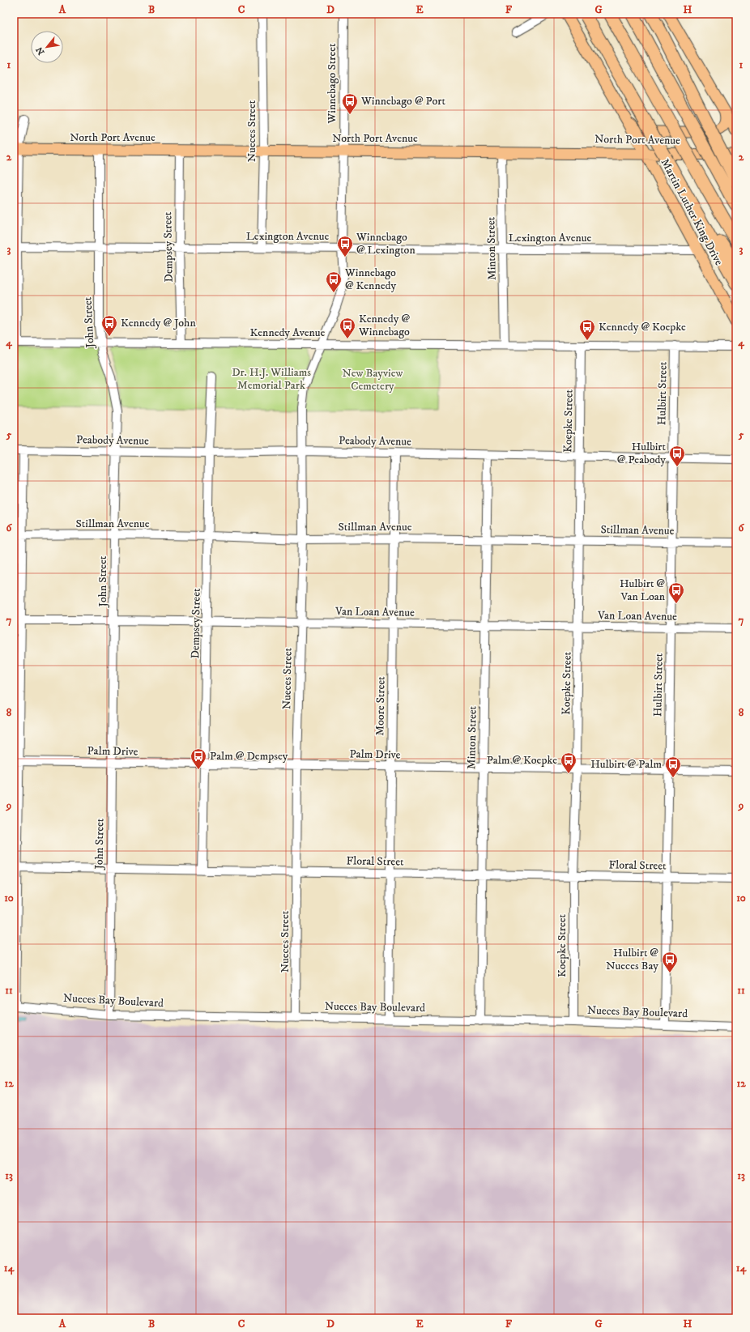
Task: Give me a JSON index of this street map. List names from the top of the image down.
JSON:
{
  "streets": {
    "main road": ["North Port Avenue", "Martin Luther King Drive"],
    "street": [
      "Winnebago Street",
      "Nueces Street",
      "Lexington Avenue",
      "Dempsey Street",
      "Minton Street",
      "John Street",
      "Kennedy Avenue",
      "Hulbirt Street",
      "Koepke Street",
      "Peabody Avenue",
      "Stillman Avenue",
      "Van Loan Avenue",
      "Moore Street",
      "Palm Drive",
      "Floral Street",
      "Nueces Bay Boulevard"
    ]
  },
  "crossings": [
    ["Winnebago Street", "Nueces Street"],
    ["Winnebago Street", "North Port Avenue"],
    ["Winnebago Street", "Lexington Avenue"],
    ["Winnebago Street", "Kennedy Avenue"],
    ["Nueces Street", "North Port Avenue"],
    ["Nueces Street", "Lexington Avenue"],
    ["Nueces Street", "Kennedy Avenue"],
    ["Nueces Street", "Peabody Avenue"],
    ["Nueces Street", "Stillman Avenue"],
    ["Nueces Street", "Van Loan Avenue"],
    ["Nueces Street", "Palm Drive"],
    ["Nueces Street", "Floral Street"],
    ["Nueces Street", "Nueces Bay Boulevard"],
    ["North Port Avenue", "Martin Luther King Drive"],
    ["North Port Avenue", "Dempsey Street"],
    ["North Port Avenue", "Minton Street"],
    ["North Port Avenue", "John Street"],
    ["Martin Luther King Drive", "Lexington Avenue"],
    ["Lexington Avenue", "Dempsey Street"],
    ["Lexington Avenue", "Minton Street"],
    ["Lexington Avenue", "John Street"],
    ["Dempsey Street", "Kennedy Avenue"],
    ["Dempsey Street", "Peabody Avenue"],
    ["Dempsey Street", "Stillman Avenue"],
    ["Dempsey Street", "Van Loan Avenue"],
    ["Dempsey Street", "Palm Drive"],
    ["Dempsey Street", "Floral Street"],
    ["Minton Street", "Kennedy Avenue"],
    ["Minton Street", "Peabody Avenue"],
    ["Minton Street", "Stillman Avenue"],
    ["Minton Street", "Van Loan Avenue"],
    ["Minton Street", "Palm Drive"],
    ["Minton Street", "Floral Street"],
    ["Minton Street", "Nueces Bay Boulevard"],
    ["John Street", "Kennedy Avenue"],
    ["John Street", "Peabody Avenue"],
    ["John Street", "Stillman Avenue"],
    ["John Street", "Van Loan Avenue"],
    ["John Street", "Palm Drive"],
    ["John Street", "Floral Street"],
    ["John Street", "Nueces Bay Boulevard"],
    ["Kennedy Avenue", "Hulbirt Street"],
    ["Kennedy Avenue", "Koepke Street"],
    ["Hulbirt Street", "Peabody Avenue"],
    ["Hulbirt Street", "Stillman Avenue"],
    ["Hulbirt Street", "Van Loan Avenue"],
    ["Hulbirt Street", "Palm Drive"],
    ["Hulbirt Street", "Floral Street"],
    ["Hulbirt Street", "Nueces Bay Boulevard"],
    ["Koepke Street", "Peabody Avenue"],
    ["Koepke Street", "Stillman Avenue"],
    ["Koepke Street", "Van Loan Avenue"],
    ["Koepke Street", "Palm Drive"],
    ["Koepke Street", "Floral Street"],
    ["Koepke Street", "Nueces Bay Boulevard"],
    ["Peabody Avenue", "Moore Street"],
    ["Stillman Avenue", "Moore Street"],
    ["Van Loan Avenue", "Moore Street"],
    ["Moore Street", "Palm Drive"],
    ["Moore Street", "Floral Street"],
    ["Moore Street", "Nueces Bay Boulevard"]
  ],
  "parks": ["Dr. H.J. Williams Memorial Park", "New Bayview Cemetery"],
  "places": {
    "bus stop": [
      "Winnebago @ Port",
      "Winnebago @ Lexington",
      "Winnebago @ Kennedy",
      "Kennedy @ John",
      "Kennedy @ Winnebago",
      "Kennedy @ Koepke",
      "Hulbirt @ Peabody",
      "Hulbirt @ Van Loan",
      "Palm @ Dempsey",
      "Palm @ Koepke",
      "Hulbirt @ Palm",
      "Hulbirt @ Nueces Bay"
    ]
  },
  "north": "bottom left",
  "grid": {
    "columns": [
      "A",
      "B",
      "C",
      "D",
      "E",
      "F",
      "G",
      "H"
    ],
    "rows": [
      "1",
      "2",
      "3",
      "4",
      "5",
      "6",
      "7",
      "8",
      "9",
      "10",
      "11",
      "12",
      "13",
      "14"
    ]
  }
}
